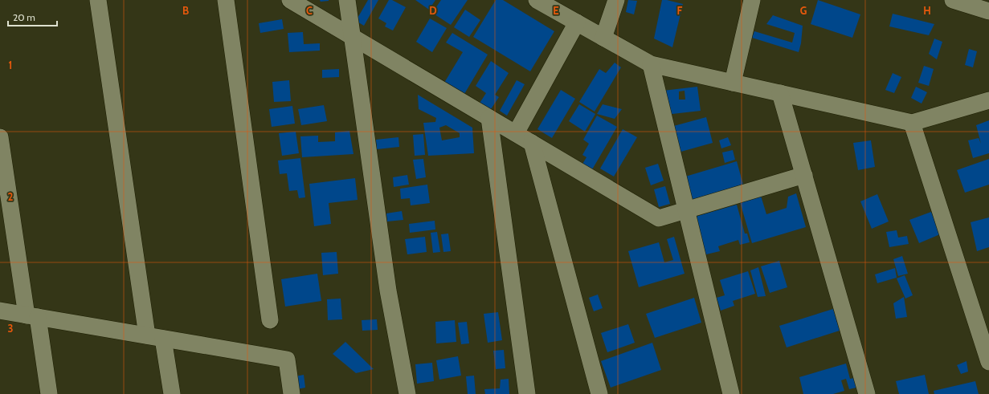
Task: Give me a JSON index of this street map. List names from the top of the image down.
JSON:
{
  "scale_bar": "20 m",
  "grid": {
    "columns": [
      "B",
      "C",
      "D",
      "E",
      "F",
      "G",
      "H"
    ],
    "rows": ["1", "2", "3"]
  }
}
